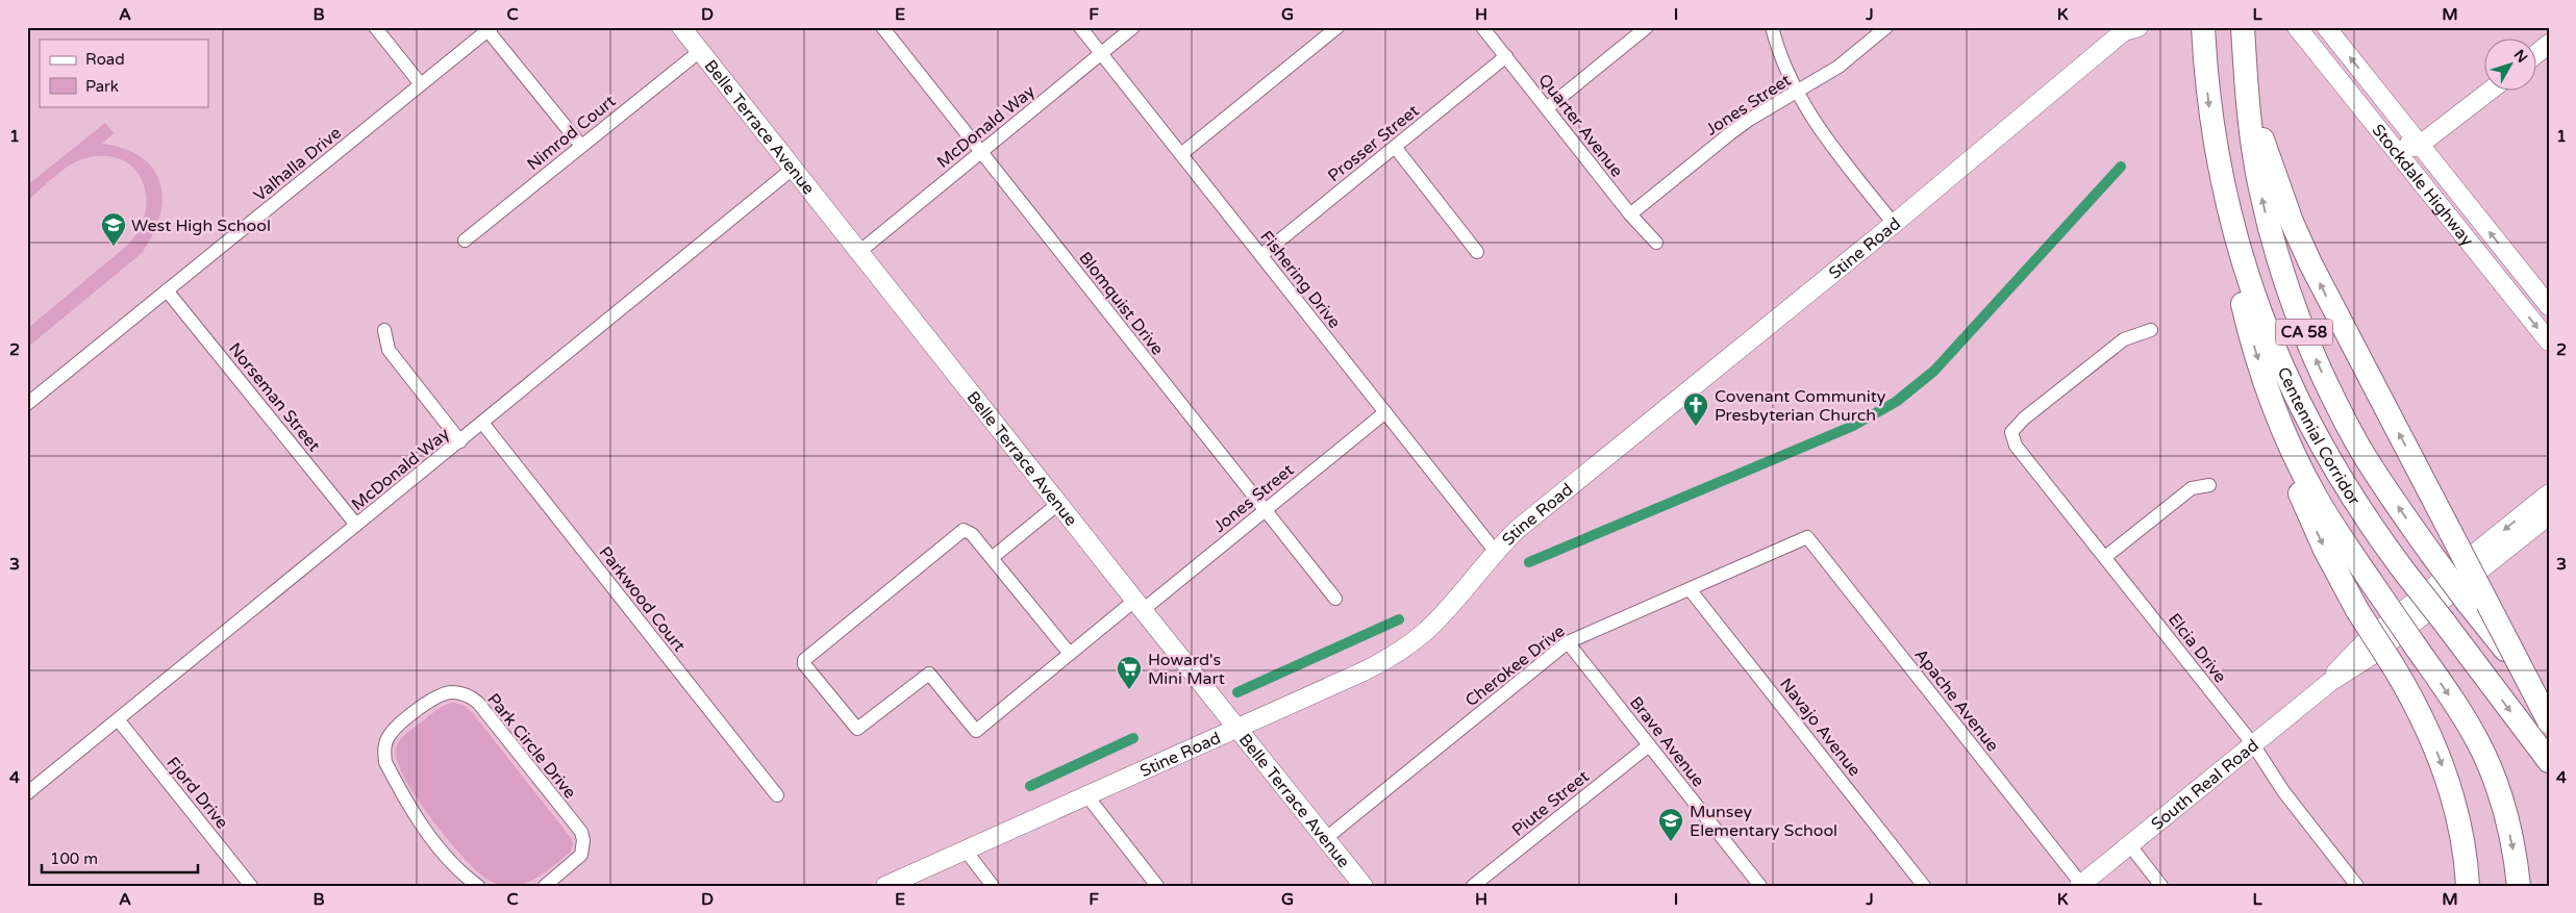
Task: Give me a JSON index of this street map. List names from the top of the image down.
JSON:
{
  "streets": {
    "highway": ["CA 58", "Centennial Corridor"],
    "street": [
      "Jones Street",
      "Quarter Avenue",
      "McDonald Way",
      "Belle Terrace Avenue",
      "Nimrod Court",
      "Prosser Street",
      "Valhalla Drive",
      "Stockdale Highway",
      "Stine Road",
      "Fishering Drive",
      "Blomquist Drive",
      "Norseman Street",
      "Parkwood Court",
      "Elcia Drive",
      "Cherokee Drive",
      "Apache Avenue",
      "Navajo Avenue",
      "Brave Avenue",
      "Park Circle Drive",
      "South Real Road",
      "Fjord Drive",
      "Piute Street"
    ]
  },
  "crossings": [
    ["Jones Street", "Quarter Avenue"],
    ["Jones Street", "Belle Terrace Avenue"],
    ["Jones Street", "Fishering Drive"],
    ["Jones Street", "Blomquist Drive"],
    ["Quarter Avenue", "Prosser Street"],
    ["McDonald Way", "Belle Terrace Avenue"],
    ["McDonald Way", "Fishering Drive"],
    ["McDonald Way", "Blomquist Drive"],
    ["McDonald Way", "Norseman Street"],
    ["McDonald Way", "Parkwood Court"],
    ["McDonald Way", "Fjord Drive"],
    ["Belle Terrace Avenue", "Nimrod Court"],
    ["Belle Terrace Avenue", "Stine Road"],
    ["Belle Terrace Avenue", "Cherokee Drive"],
    ["Prosser Street", "Fishering Drive"],
    ["Valhalla Drive", "Norseman Street"],
    ["Stine Road", "Fishering Drive"],
    ["Elcia Drive", "South Real Road"],
    ["Cherokee Drive", "Apache Avenue"],
    ["Cherokee Drive", "Navajo Avenue"],
    ["Cherokee Drive", "Brave Avenue"],
    ["Apache Avenue", "South Real Road"],
    ["Brave Avenue", "Piute Street"]
  ],
  "places": {
    "school or university": ["West High School", "Munsey Elementary School"],
    "church": ["Covenant Community Presbyterian Church"],
    "supermarket": ["Howard's Mini Mart"]
  },
  "legend": ["Road", "Park"],
  "scale_bar": "100 m",
  "north": "top right",
  "grid": {
    "columns": [
      "A",
      "B",
      "C",
      "D",
      "E",
      "F",
      "G",
      "H",
      "I",
      "J",
      "K",
      "L",
      "M"
    ],
    "rows": [
      "1",
      "2",
      "3",
      "4"
    ]
  }
}
